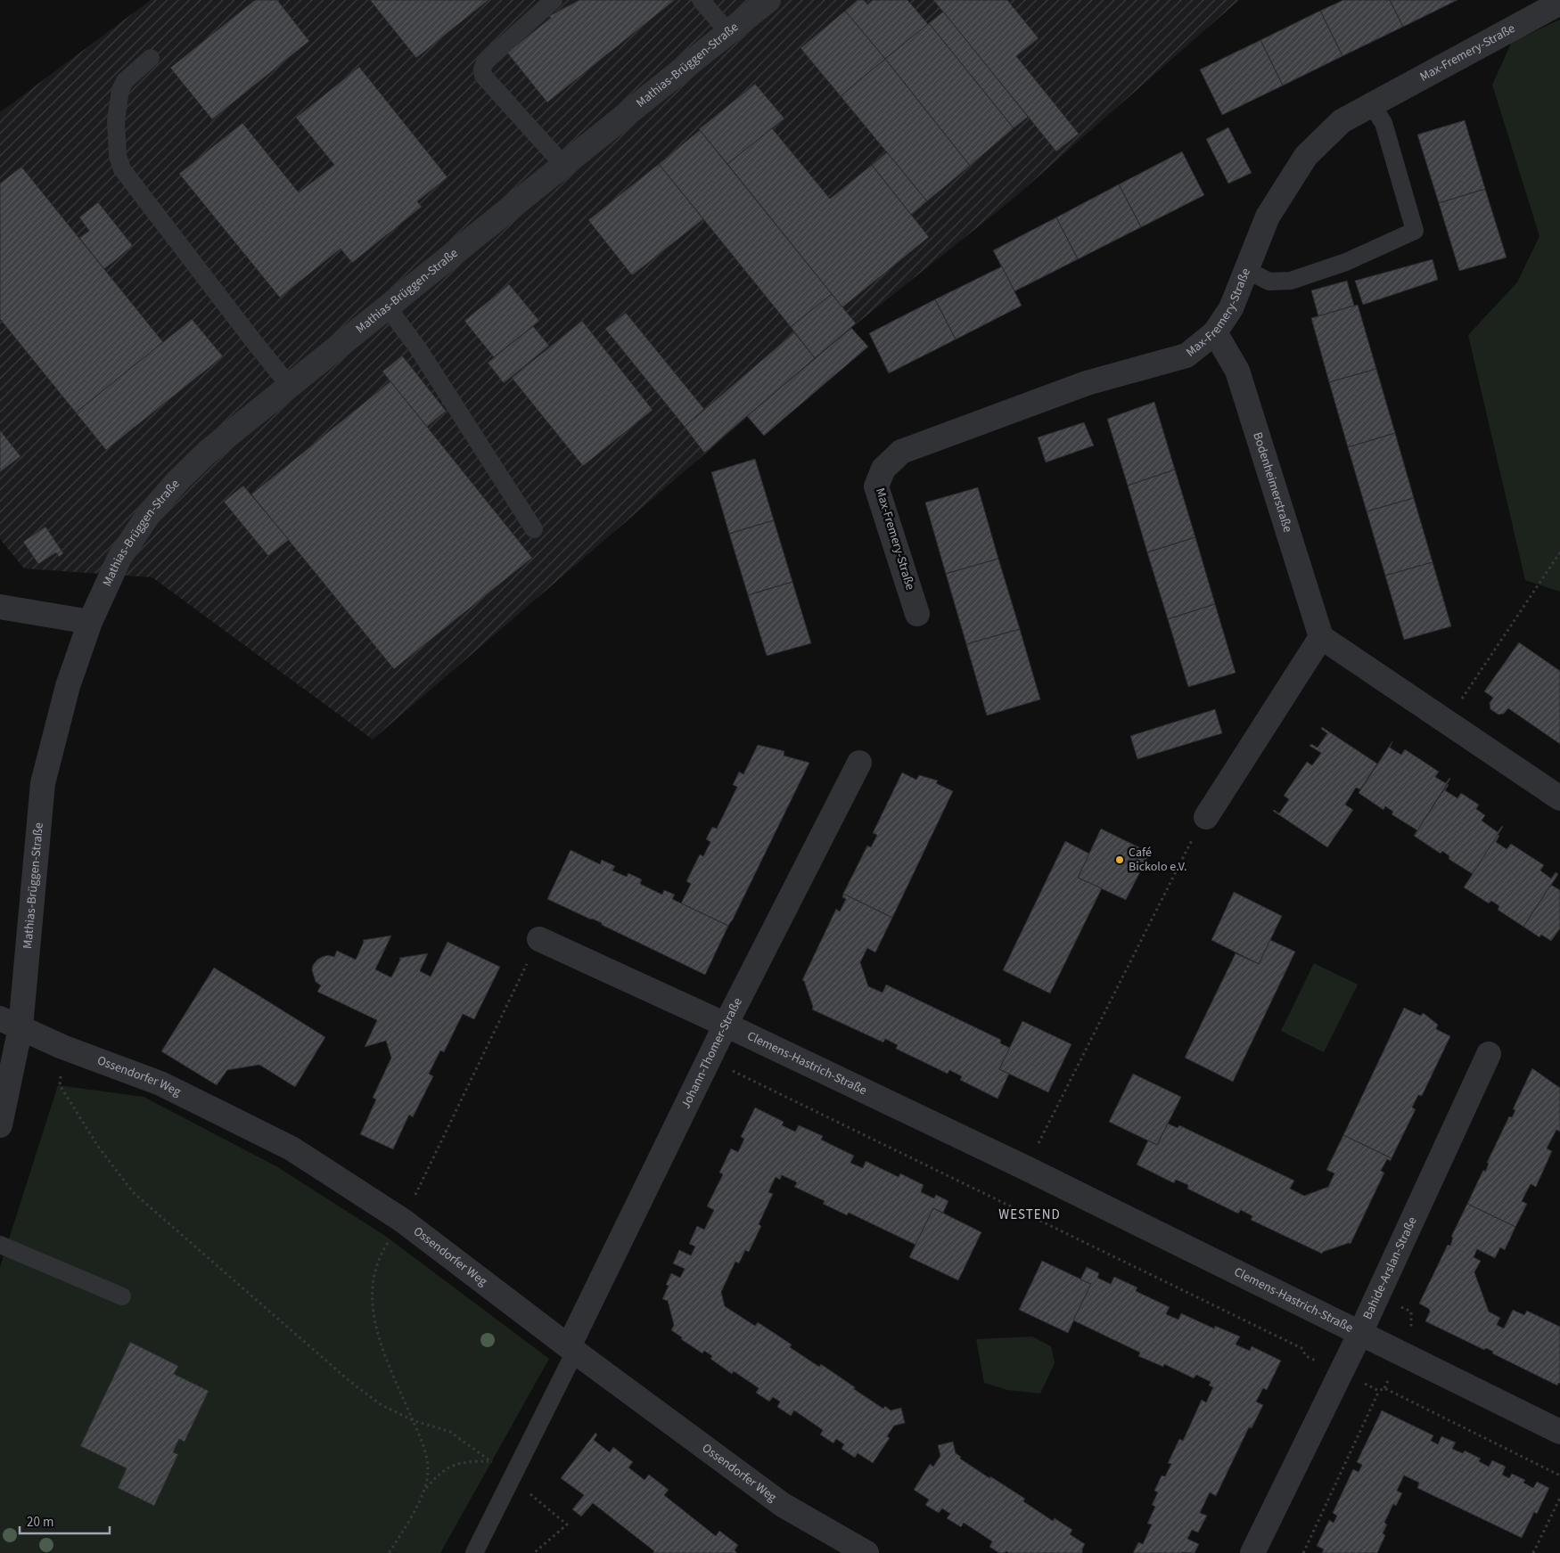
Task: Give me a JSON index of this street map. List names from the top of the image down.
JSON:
{
  "streets": {
    "street": [
      "Max-Fremery-Straße",
      "Mathias-Brüggen-Straße",
      "Bodenheimerstraße",
      "Johann-Thomer-Straße",
      "Clemens-Hastrich-Straße",
      "Ossendorfer Weg",
      "Bahide-Arslan-Straße"
    ]
  },
  "crossings": [
    ["Max-Fremery-Straße", "Bodenheimerstraße"],
    ["Mathias-Brüggen-Straße", "Ossendorfer Weg"],
    ["Johann-Thomer-Straße", "Clemens-Hastrich-Straße"],
    ["Johann-Thomer-Straße", "Ossendorfer Weg"],
    ["Clemens-Hastrich-Straße", "Bahide-Arslan-Straße"]
  ],
  "districts": ["WESTEND"],
  "places": ["Café Bickolo e.V."],
  "scale_bar": "20 m"
}
